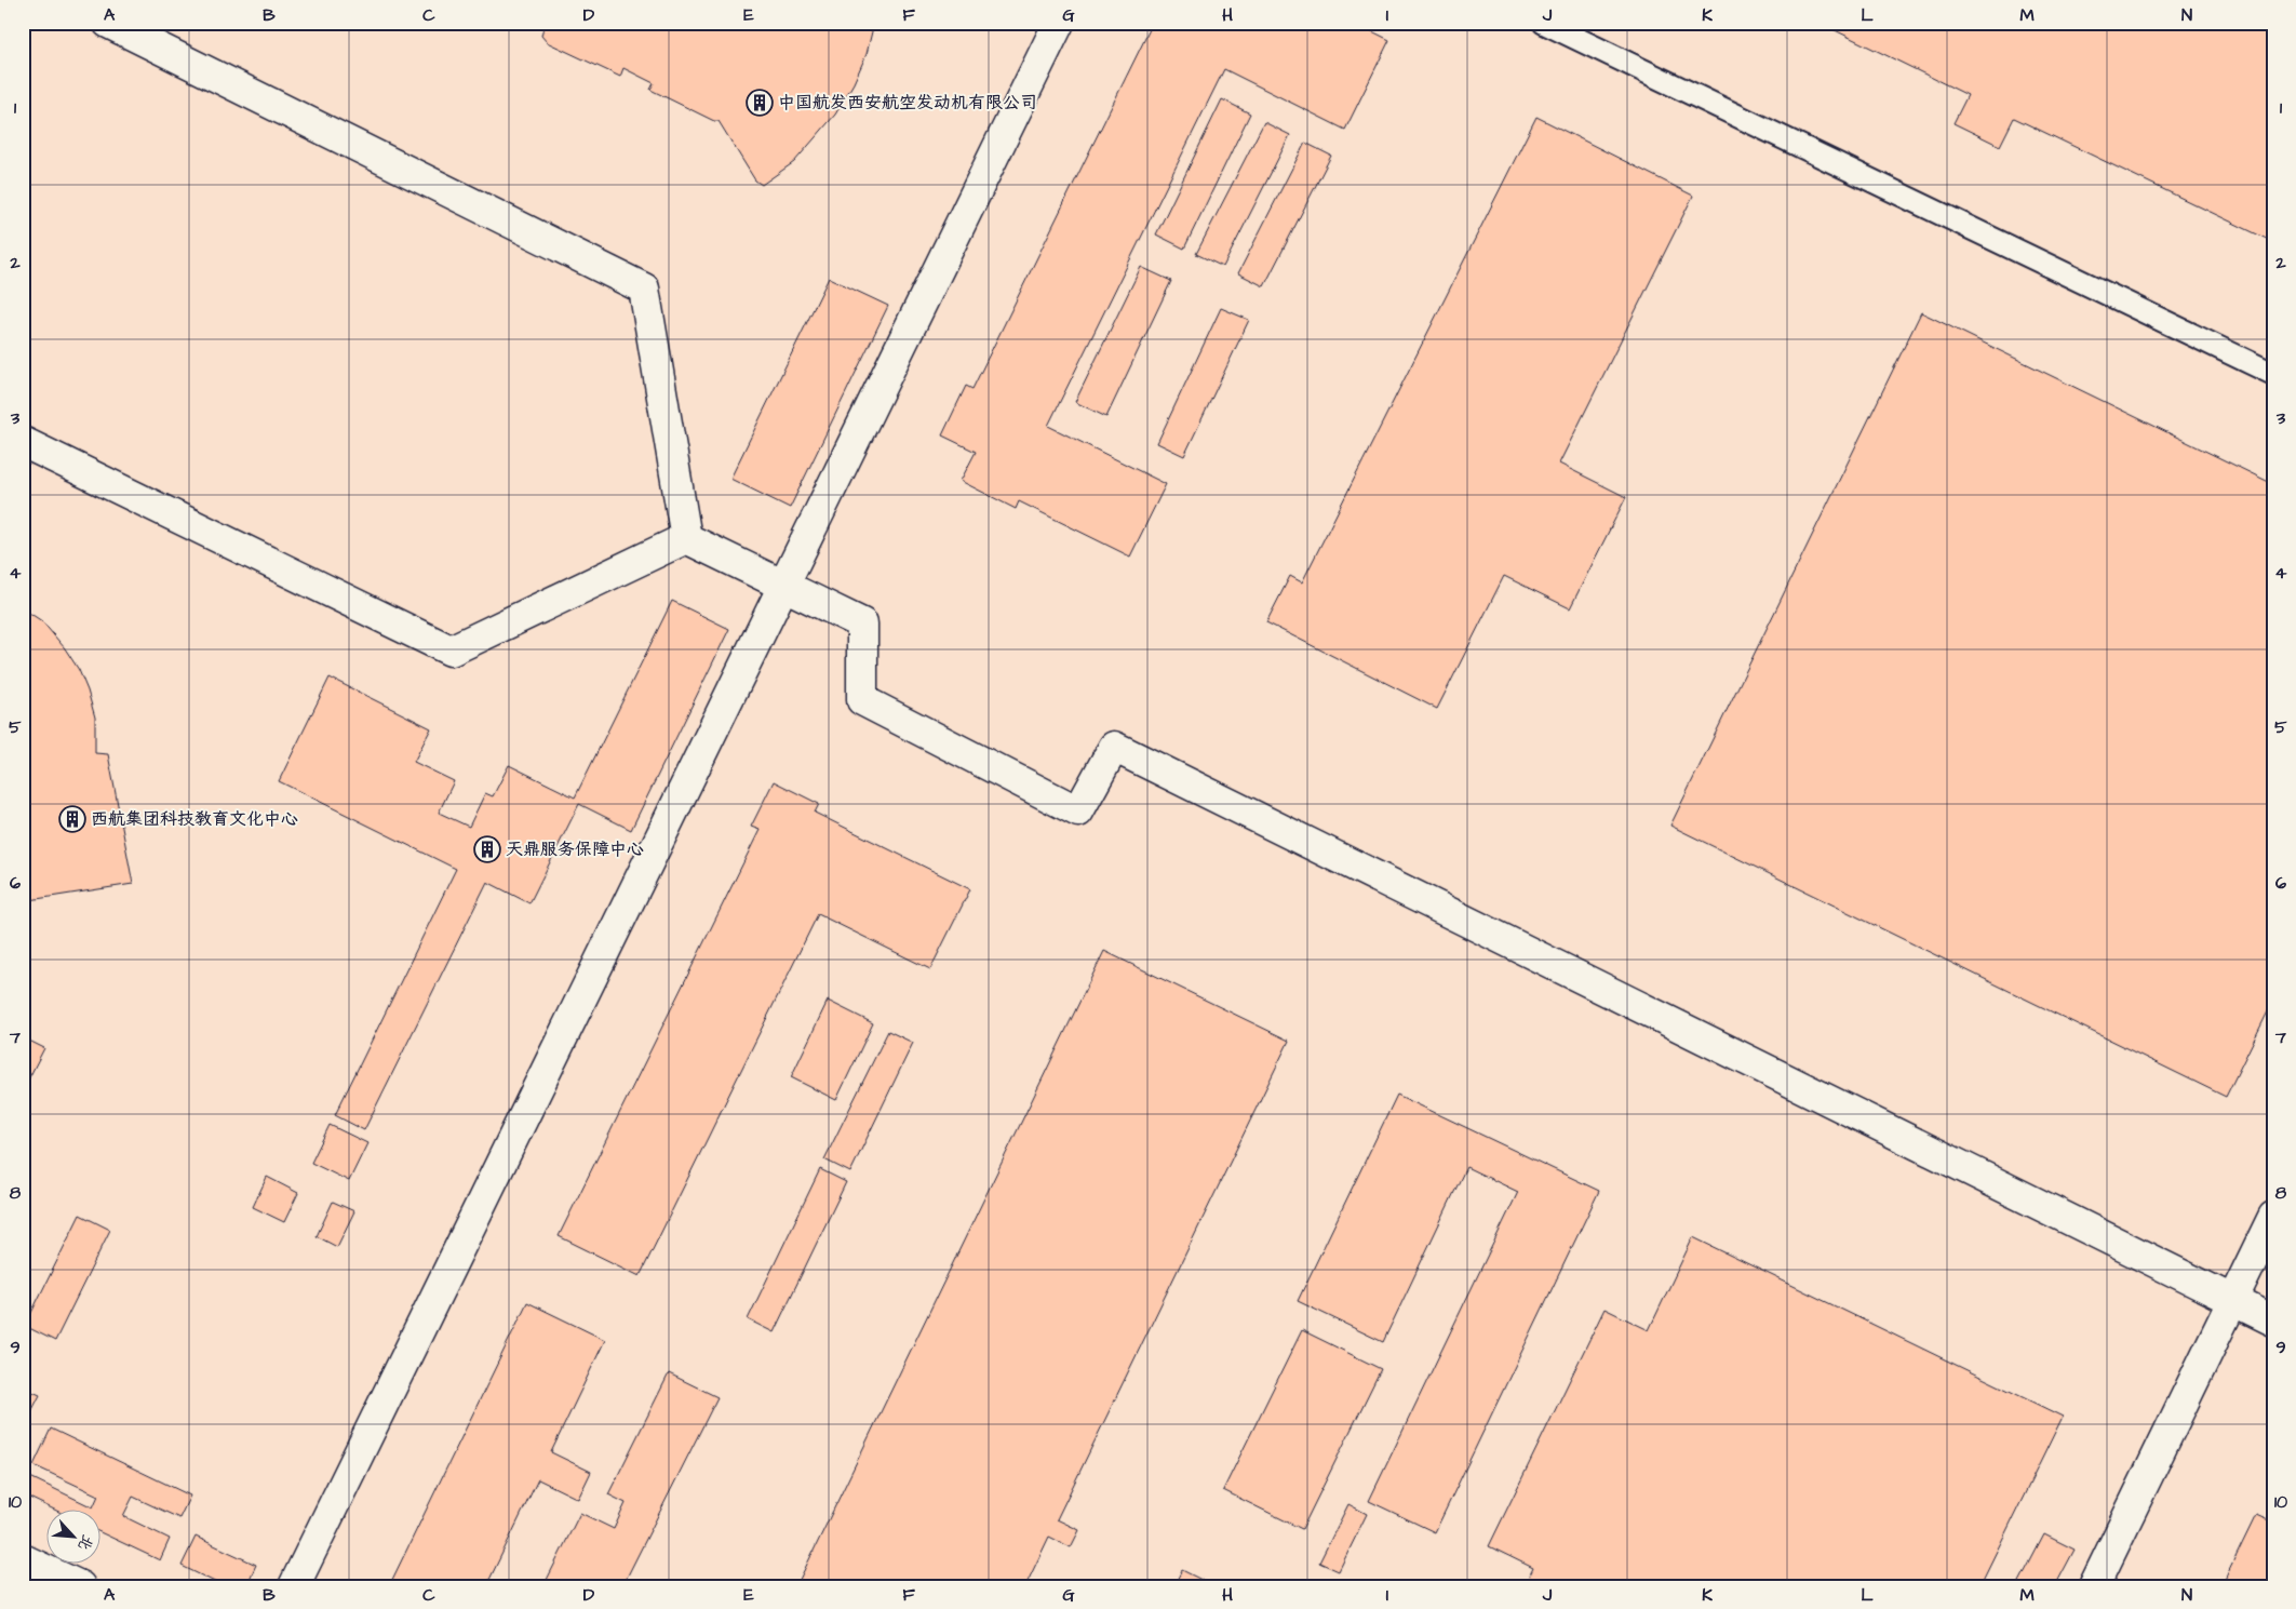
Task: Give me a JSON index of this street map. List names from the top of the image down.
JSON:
{
  "places": {
    "building": ["中国航发西安航空发动机有限公司", "西航集团科技教育文化中心", "天鼎服务保障中心"]
  },
  "north": "bottom right",
  "grid": {
    "columns": [
      "A",
      "B",
      "C",
      "D",
      "E",
      "F",
      "G",
      "H",
      "I",
      "J",
      "K",
      "L",
      "M",
      "N"
    ],
    "rows": [
      "1",
      "2",
      "3",
      "4",
      "5",
      "6",
      "7",
      "8",
      "9",
      "10"
    ]
  }
}
